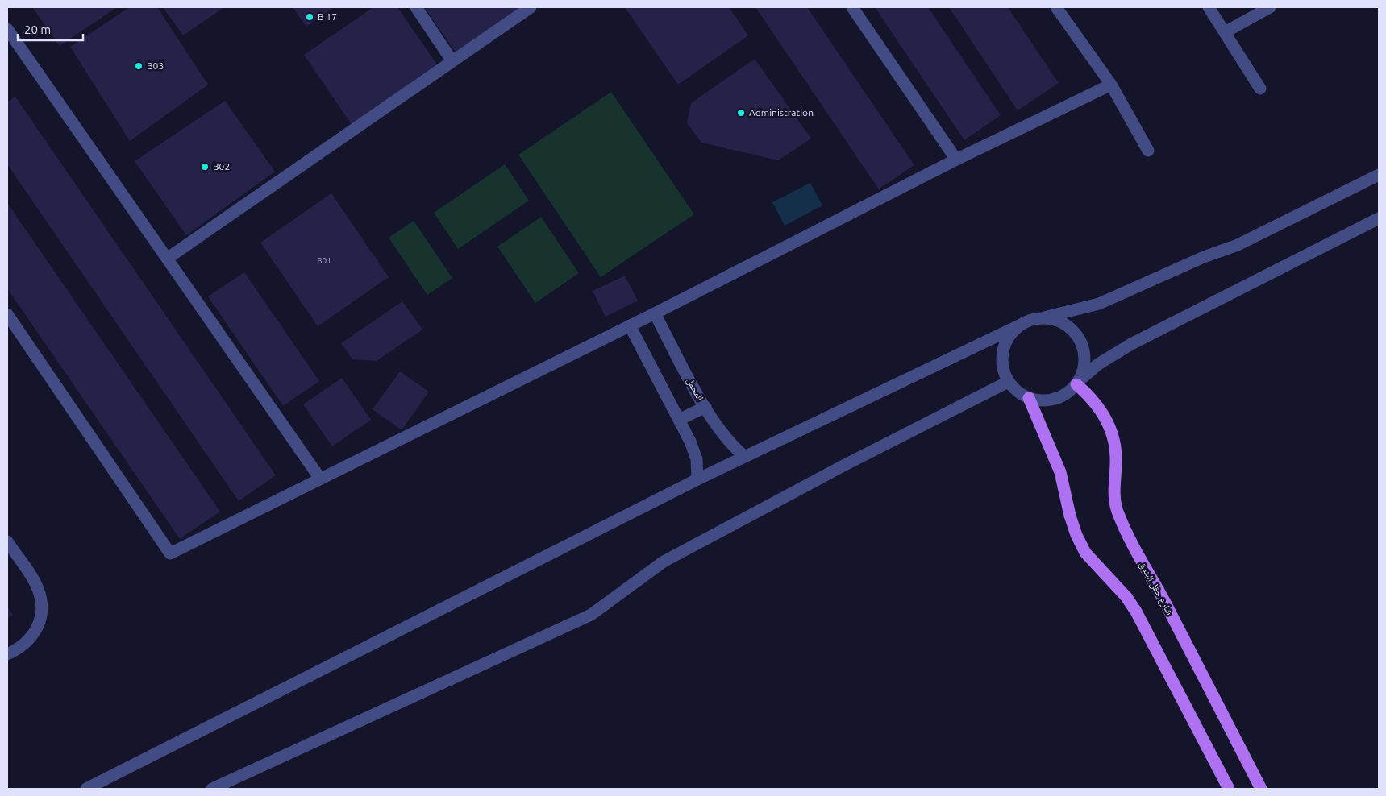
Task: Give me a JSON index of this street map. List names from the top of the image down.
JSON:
{
  "streets": {
    "main road": ["شارع حقل البندق"],
    "street": ["المحمل"]
  },
  "places": [
    "B 17",
    "B03",
    "Administration",
    "B02"
  ],
  "house_numbers": ["B01"],
  "scale_bar": "20 m"
}
